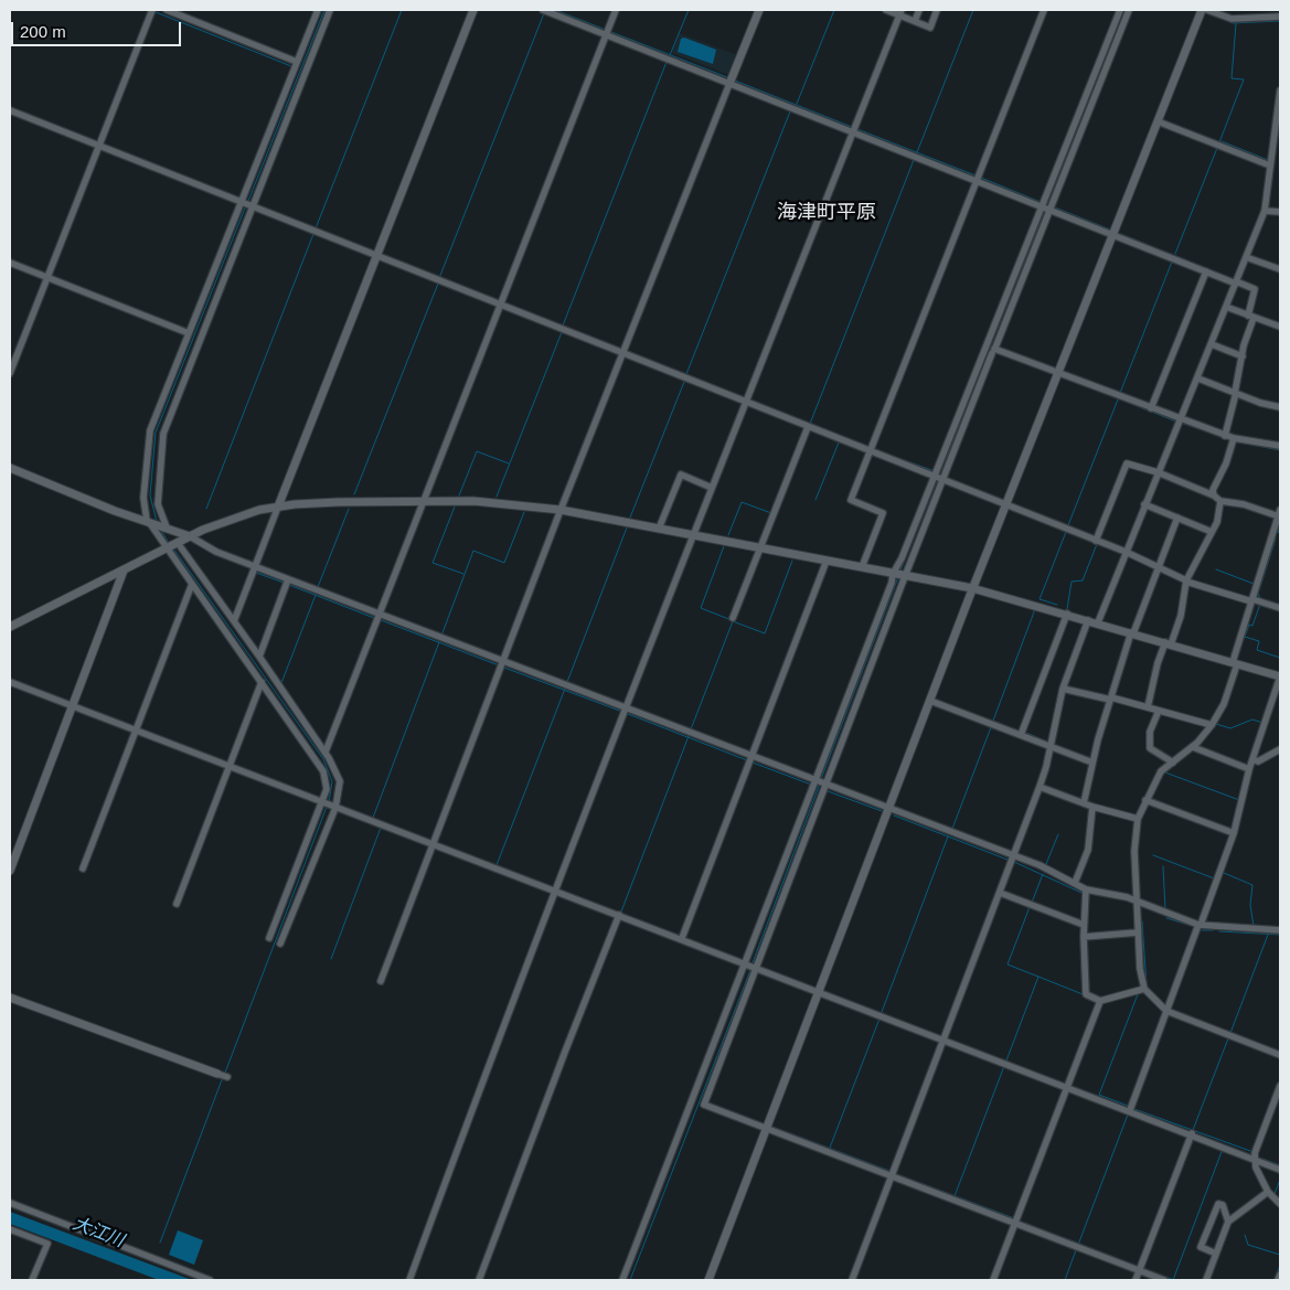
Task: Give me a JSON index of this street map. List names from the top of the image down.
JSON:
{
  "districts": ["海津町平原"],
  "water": ["大江川"],
  "scale_bar": "200 m"
}
